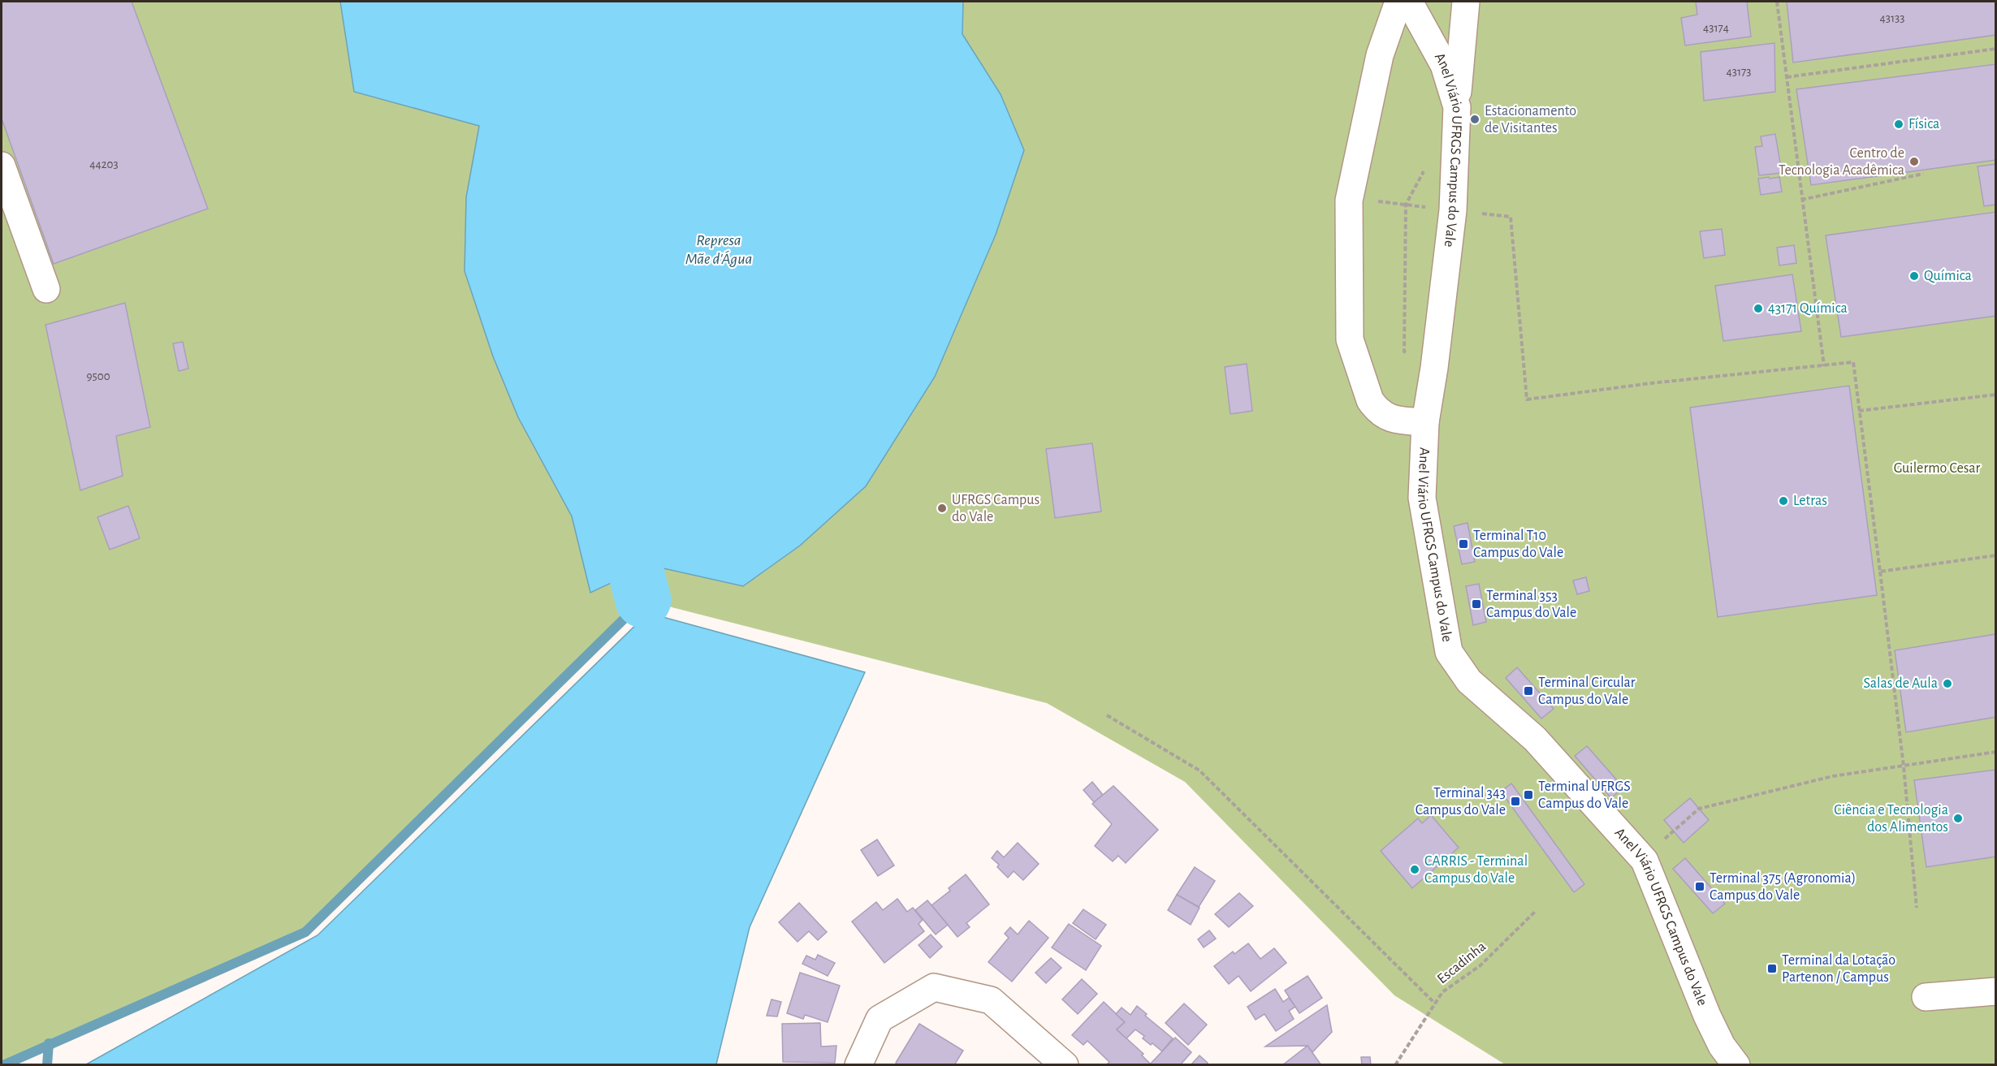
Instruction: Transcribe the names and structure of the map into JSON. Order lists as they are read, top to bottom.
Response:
{
  "streets": {
    "street": ["Anel Viário UFRGS Campus do Vale"],
    "path": ["Escadinha"]
  },
  "water": ["Represa Mãe d'Água"],
  "parks": ["Guilermo Cesar"],
  "places": {
    "other": [
      "Estacionamento de Visitantes",
      "Física",
      "Centro de Tecnologia Acadêmica",
      "Química",
      "43171 Química",
      "Letras",
      "UFRGS Campus do Vale",
      "Salas de Aula",
      "Ciência e Tecnologia dos Alimentos",
      "CARRIS - Terminal Campus do Vale"
    ],
    "transit": [
      "Terminal T10 Campus do Vale",
      "Terminal 353 Campus do Vale",
      "Terminal Circular Campus do Vale",
      "Terminal UFRGS Campus do Vale",
      "Terminal 343 Campus do Vale",
      "Terminal 375 (Agronomia) Campus do Vale",
      "Terminal da Lotação Partenon / Campus"
    ]
  },
  "house_numbers": [
    "43133",
    "43174",
    "43173",
    "44203",
    "9500"
  ]
}
